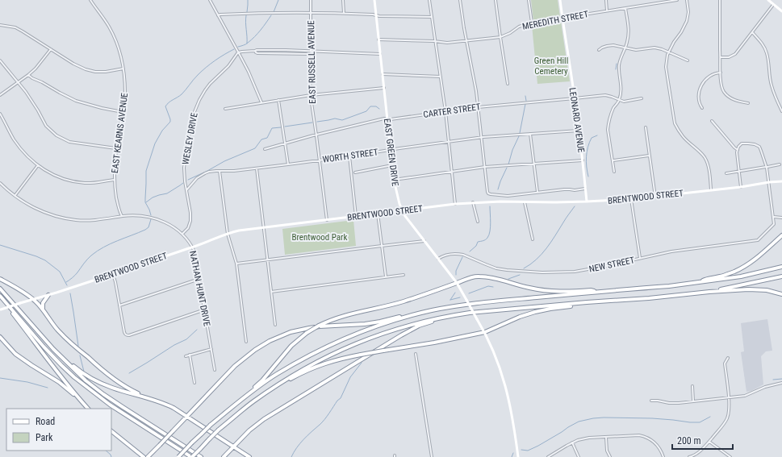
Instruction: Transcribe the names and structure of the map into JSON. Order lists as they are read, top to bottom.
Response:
{
  "streets": {
    "main road": ["LEONARD AVENUE", "EAST GREEN DRIVE", "BRENTWOOD STREET"],
    "street": [
      "MEREDITH STREET",
      "EAST RUSSELL AVENUE",
      "CARTER STREET",
      "EAST KEARNS AVENUE",
      "WESLEY DRIVE",
      "WORTH STREET",
      "NEW STREET",
      "NATHAN HUNT DRIVE"
    ]
  },
  "crossings": [
    ["MEREDITH STREET", "LEONARD AVENUE"],
    ["MEREDITH STREET", "EAST GREEN DRIVE"],
    ["EAST RUSSELL AVENUE", "CARTER STREET"],
    ["EAST RUSSELL AVENUE", "WORTH STREET"],
    ["EAST RUSSELL AVENUE", "BRENTWOOD STREET"],
    ["CARTER STREET", "LEONARD AVENUE"],
    ["CARTER STREET", "EAST GREEN DRIVE"],
    ["LEONARD AVENUE", "WORTH STREET"],
    ["LEONARD AVENUE", "BRENTWOOD STREET"],
    ["EAST KEARNS AVENUE", "NATHAN HUNT DRIVE"],
    ["WESLEY DRIVE", "WORTH STREET"],
    ["WESLEY DRIVE", "NATHAN HUNT DRIVE"],
    ["EAST GREEN DRIVE", "WORTH STREET"],
    ["EAST GREEN DRIVE", "BRENTWOOD STREET"],
    ["EAST GREEN DRIVE", "NEW STREET"],
    ["BRENTWOOD STREET", "NATHAN HUNT DRIVE"]
  ],
  "parks": ["Green Hill Cemetery", "Brentwood Park"],
  "legend": ["Road", "Park"],
  "scale_bar": "200 m"
}
